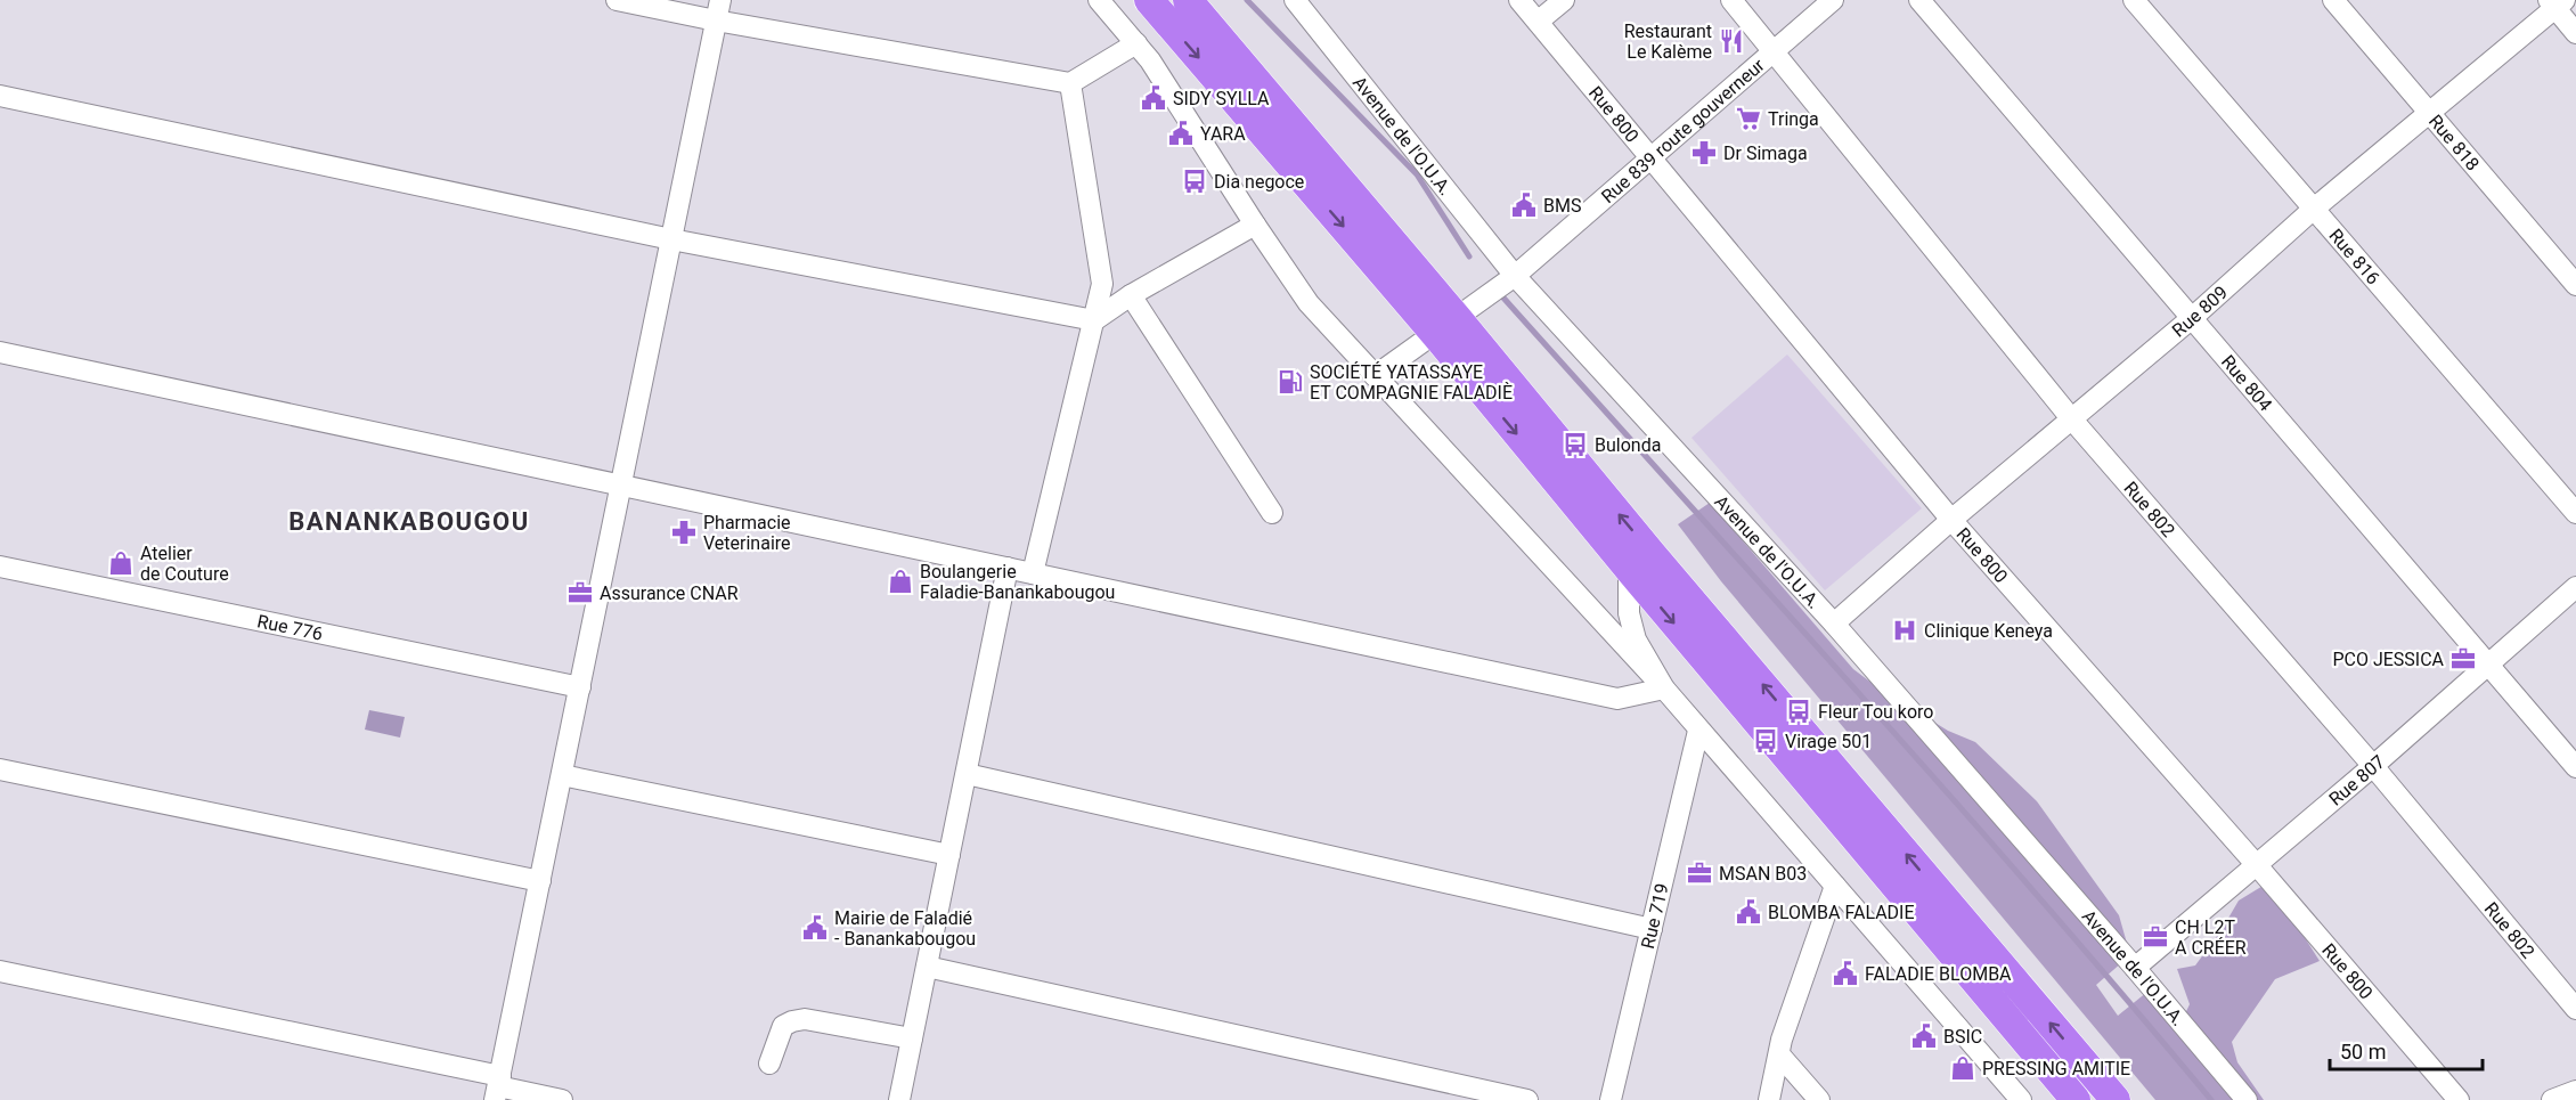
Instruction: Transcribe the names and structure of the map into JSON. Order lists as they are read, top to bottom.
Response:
{
  "streets": {
    "street": [
      "Rue 800",
      "Rue 839 route gouverneur",
      "Avenue de l'O.U.A.",
      "Rue 818",
      "Rue 816",
      "Rue 809",
      "Rue 804",
      "Rue 802",
      "Rue 776",
      "Rue 807",
      "Rue 719"
    ]
  },
  "crossings": [
    ["Rue 800", "Rue 839 route gouverneur"],
    ["Rue 800", "Rue 809"],
    ["Rue 800", "Rue 807"],
    ["Rue 839 route gouverneur", "Avenue de l'O.U.A."],
    ["Rue 839 route gouverneur", "Rue 802"],
    ["Avenue de l'O.U.A.", "Rue 809"],
    ["Avenue de l'O.U.A.", "Rue 807"],
    ["Rue 818", "Rue 809"],
    ["Rue 816", "Rue 809"],
    ["Rue 809", "Rue 804"],
    ["Rue 809", "Rue 802"],
    ["Rue 804", "Rue 807"],
    ["Rue 802", "Rue 807"]
  ],
  "districts": ["BANANKABOUGOU"],
  "places": {
    "restaurant": ["Restaurant Le Kalème"],
    "public building": [
      "SIDY SYLLA",
      "YARA",
      "BMS",
      "BLOMBA FALADIE",
      "Mairie de Faladié - Banankabougou",
      "FALADIE BLOMBA",
      "BSIC"
    ],
    "supermarket": ["Tringa"],
    "pharmacy": ["Dr Simaga", "Pharmacie Veterinaire"],
    "bus stop": [
      "Dia negoce",
      "Bulonda",
      "Fleur Tou koro",
      "Virage 501"
    ],
    "fuel station": ["SOCIÉTÉ YATASSAYE ET COMPAGNIE FALADIÈ"],
    "shop": ["Atelier de Couture", "Boulangerie Faladie-Banankabougou", "PRESSING AMITIE"],
    "office": [
      "Assurance CNAR",
      "PCO JESSICA",
      "MSAN B03",
      "CH L2T A CRÉER"
    ],
    "hospital": ["Clinique Keneya"]
  },
  "scale_bar": "50 m"
}
